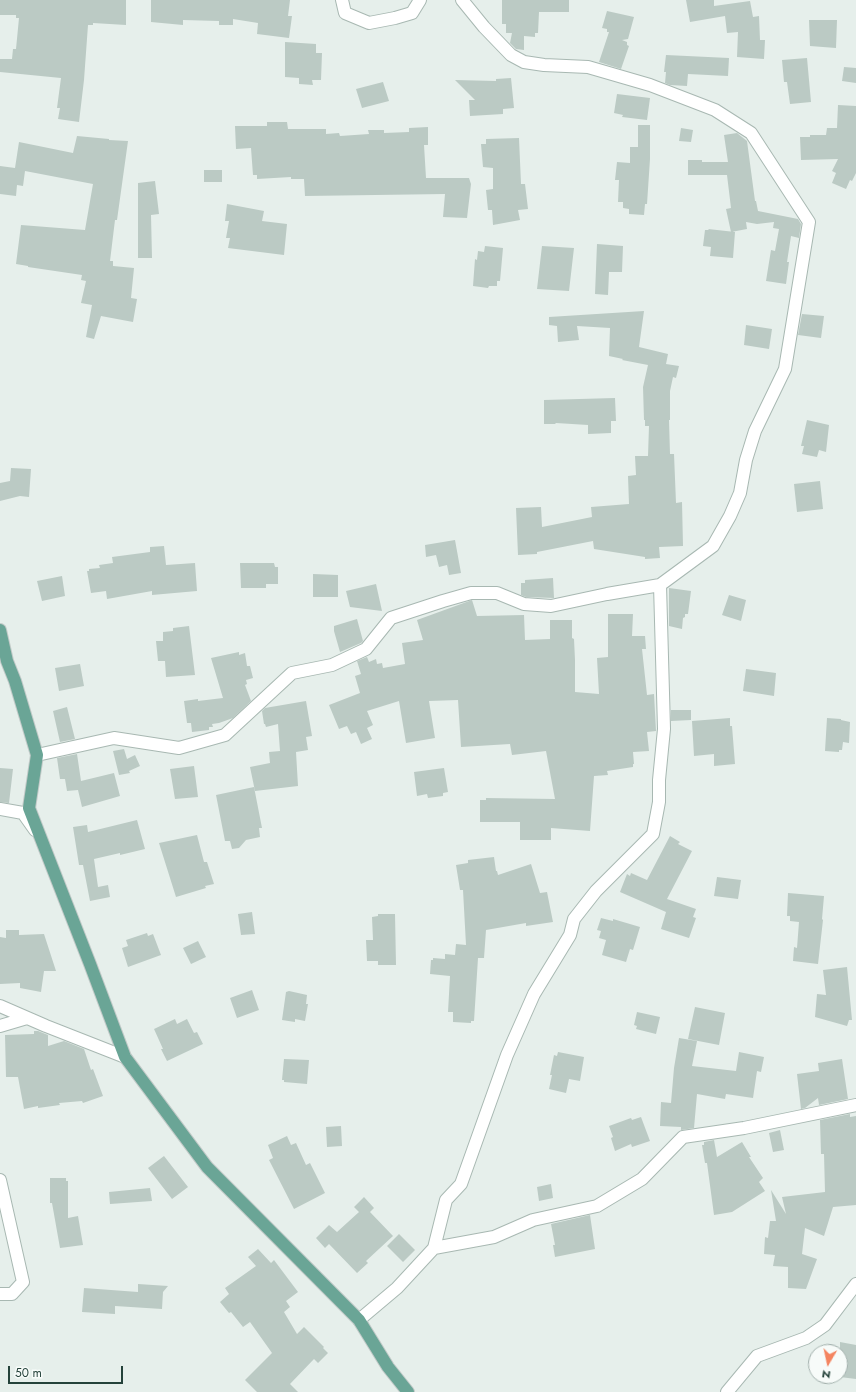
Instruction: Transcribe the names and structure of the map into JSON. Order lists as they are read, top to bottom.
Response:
{
  "scale_bar": "50 m",
  "north": "bottom"
}
